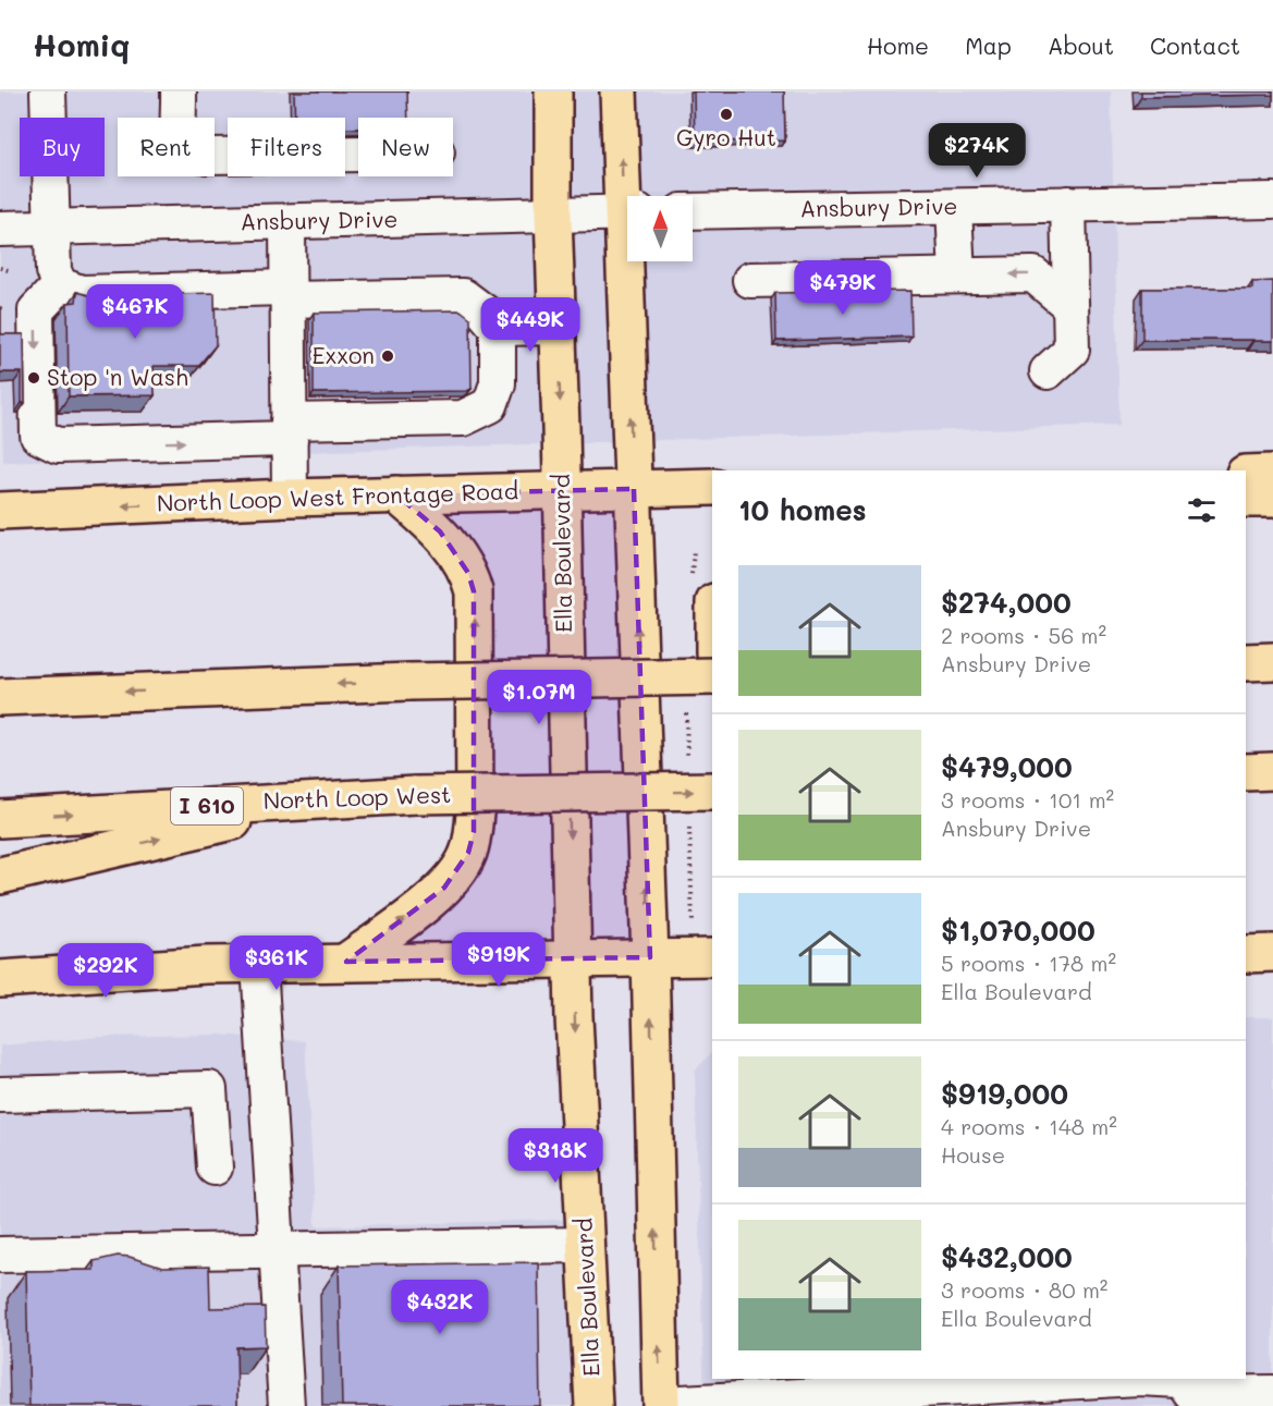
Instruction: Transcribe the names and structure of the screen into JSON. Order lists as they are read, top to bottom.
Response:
{
  "streets": {
    "main road": [
      "North Loop West Frontage Road",
      "Ella Boulevard",
      "North Loop West",
      "I 610"
    ],
    "street": ["Ansbury Drive"]
  },
  "crossings": [
    ["Ansbury Drive", "Ella Boulevard"],
    ["North Loop West Frontage Road", "Ella Boulevard"]
  ],
  "places": ["Gyro Hut", "Exxon", "Stop 'n Wash"],
  "north": "top",
  "page": {
    "header": "Homiq",
    "nav": [
      "Home",
      "Map",
      "About",
      "Contact"
    ],
    "chip": [
      "Buy",
      "Rent",
      "Filters",
      "New"
    ],
    "price": [
      "$274K",
      "$479K",
      "$467K",
      "$449K",
      "$1.07M",
      "$919K",
      "$361K",
      "$292K",
      "$318K",
      "$432K"
    ],
    "heading": "10 homes",
    "list": [
      {
        "name": "$274,000",
        "note": "2 rooms · 56 m² · Ansbury Drive"
      },
      {
        "name": "$479,000",
        "note": "3 rooms · 101 m² · Ansbury Drive"
      },
      {
        "name": "$1,070,000",
        "note": "5 rooms · 178 m² · Ella Boulevard"
      },
      {
        "name": "$919,000",
        "note": "4 rooms · 148 m² · House"
      },
      {
        "name": "$432,000",
        "note": "3 rooms · 80 m² · Ella Boulevard"
      }
    ]
  }
}
